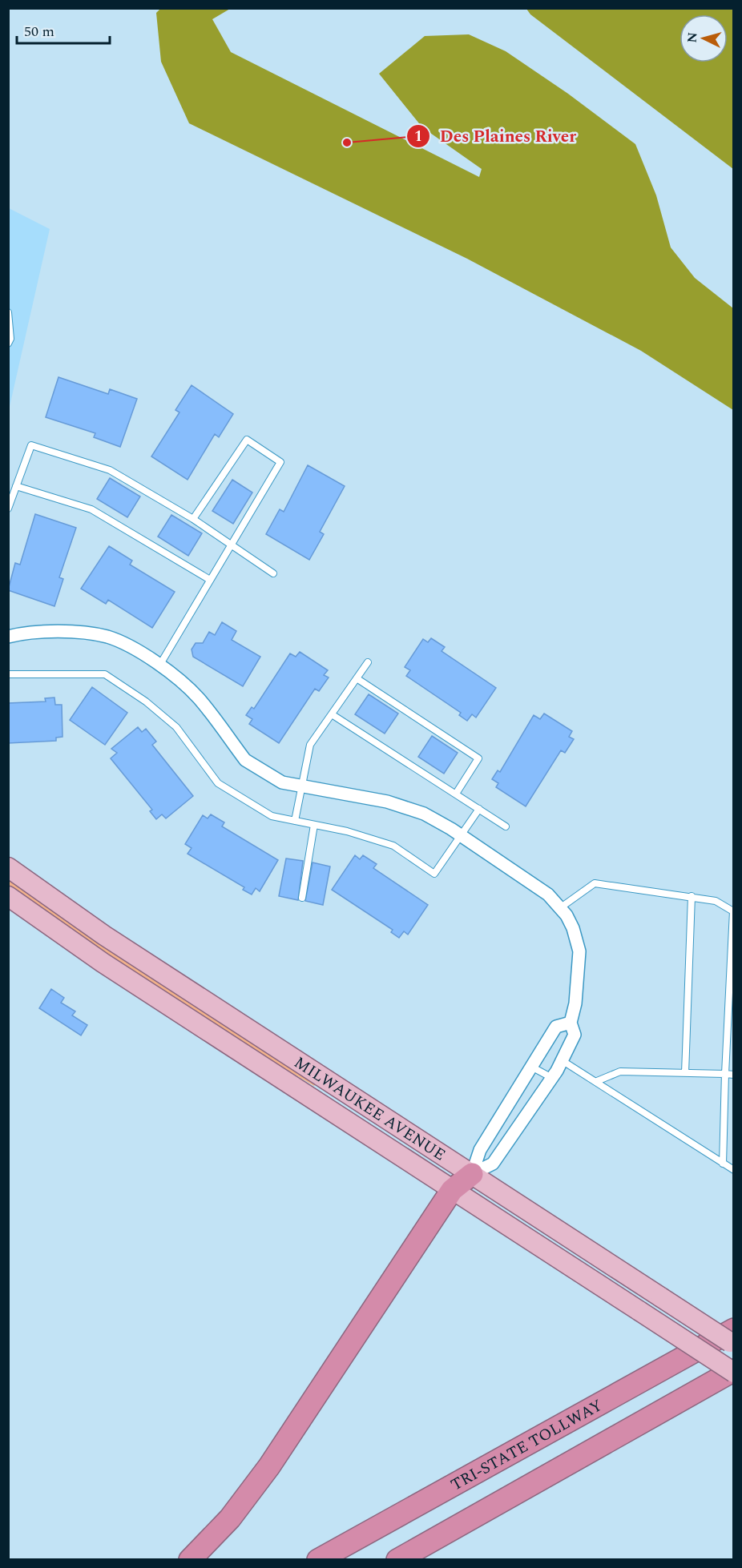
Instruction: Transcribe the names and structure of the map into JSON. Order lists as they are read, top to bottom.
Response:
{
  "streets": {
    "highway": ["TRI-STATE TOLLWAY"],
    "main road": ["MILWAUKEE AVENUE"]
  },
  "places": ["Des Plaines River"],
  "scale_bar": "50 m",
  "north": "left"
}
